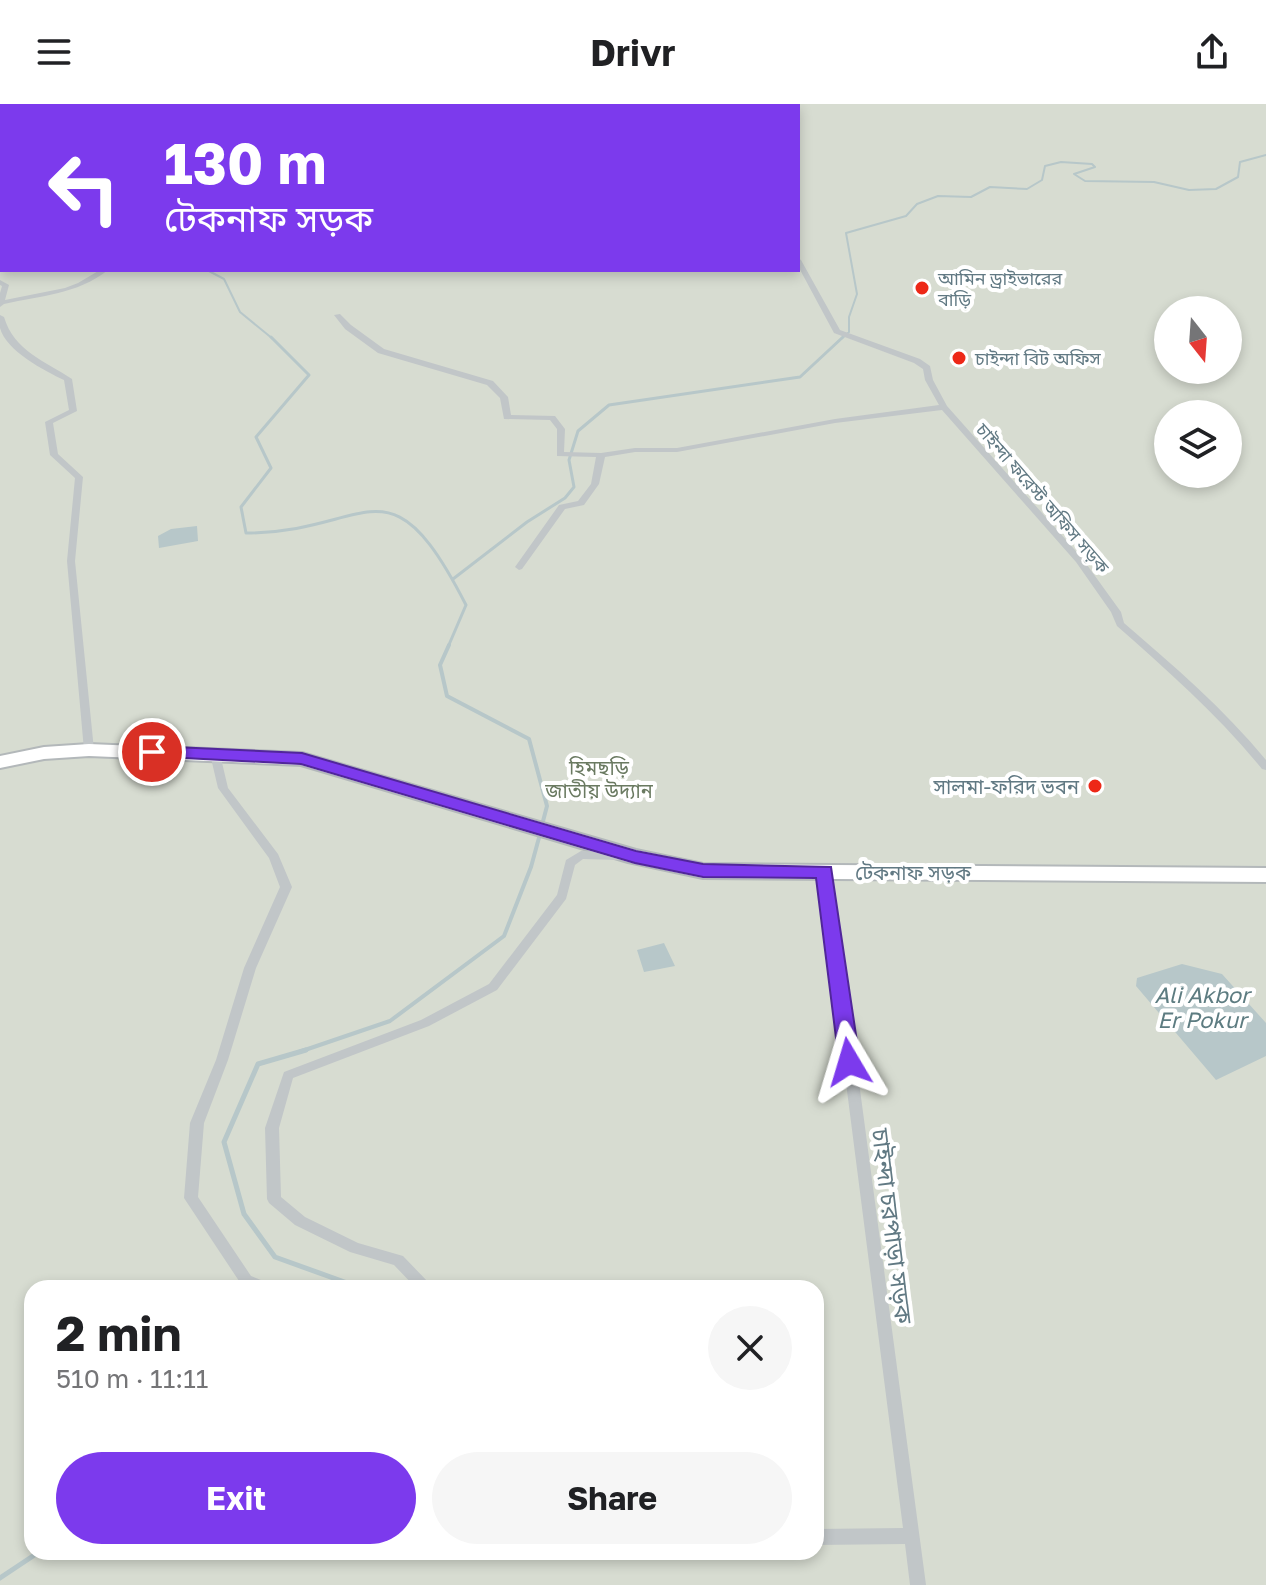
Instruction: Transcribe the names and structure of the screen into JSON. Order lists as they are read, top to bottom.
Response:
{
  "streets": {
    "highway": ["টেকনাফ সড়ক"],
    "street": ["চাইন্দা ফরেস্ট অফিস সড়ক", "চাইন্দা চরপাড়া সড়ক"]
  },
  "crossings": [
    ["টেকনাফ সড়ক", "চাইন্দা চরপাড়া সড়ক"]
  ],
  "water": ["Ali Akbor Er Pokur"],
  "parks": ["হিমছড়ি জাতীয় উদ্যান"],
  "places": ["আমিন ড্রাইভারের বাড়ি", "চাইন্দা বিট অফিস", "সালমা-ফরিদ ভবন"],
  "north": "bottom",
  "page": {
    "header": "Drivr",
    "turn": ["130 m", "টেকনাফ সড়ক"],
    "heading": ["2 min", "510 m · 11:11"],
    "buttons": ["Exit", "Share"]
  }
}
